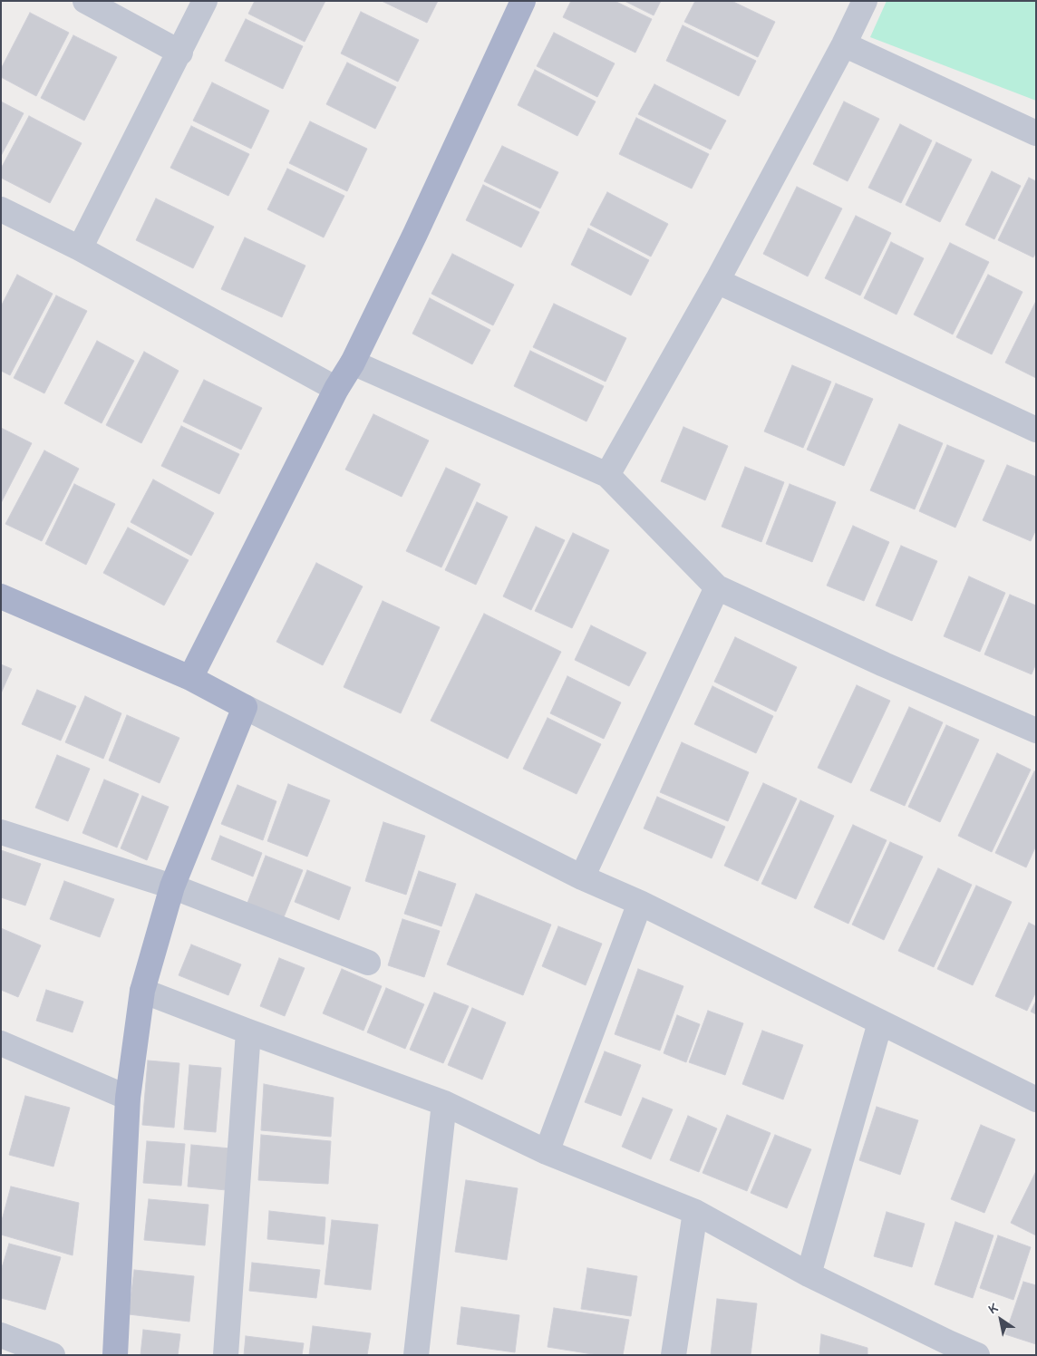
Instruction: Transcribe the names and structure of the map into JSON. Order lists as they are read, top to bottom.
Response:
{
  "north": "top left"
}
